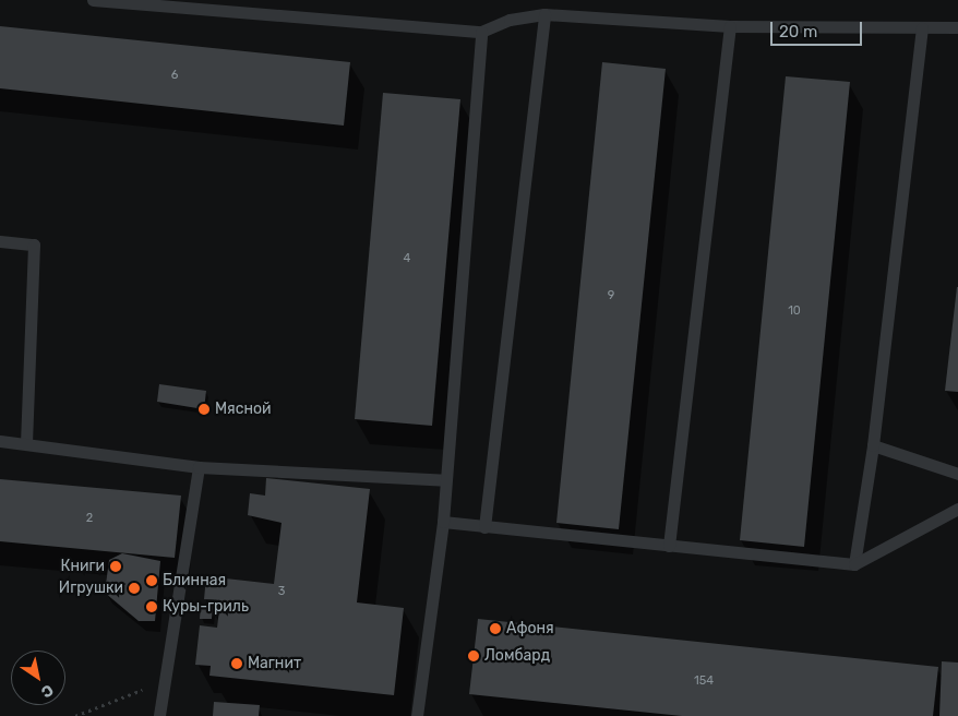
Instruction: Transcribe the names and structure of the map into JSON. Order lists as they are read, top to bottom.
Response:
{
  "places": [
    "Мясной",
    "Книги",
    "Блинная",
    "Игрушки",
    "Куры-гриль",
    "Афоня",
    "Ломбард",
    "Магнит"
  ],
  "house_numbers": [
    "6",
    "4",
    "9",
    "10",
    "2",
    "3",
    "154"
  ],
  "scale_bar": "20 m",
  "north": "bottom right"
}
